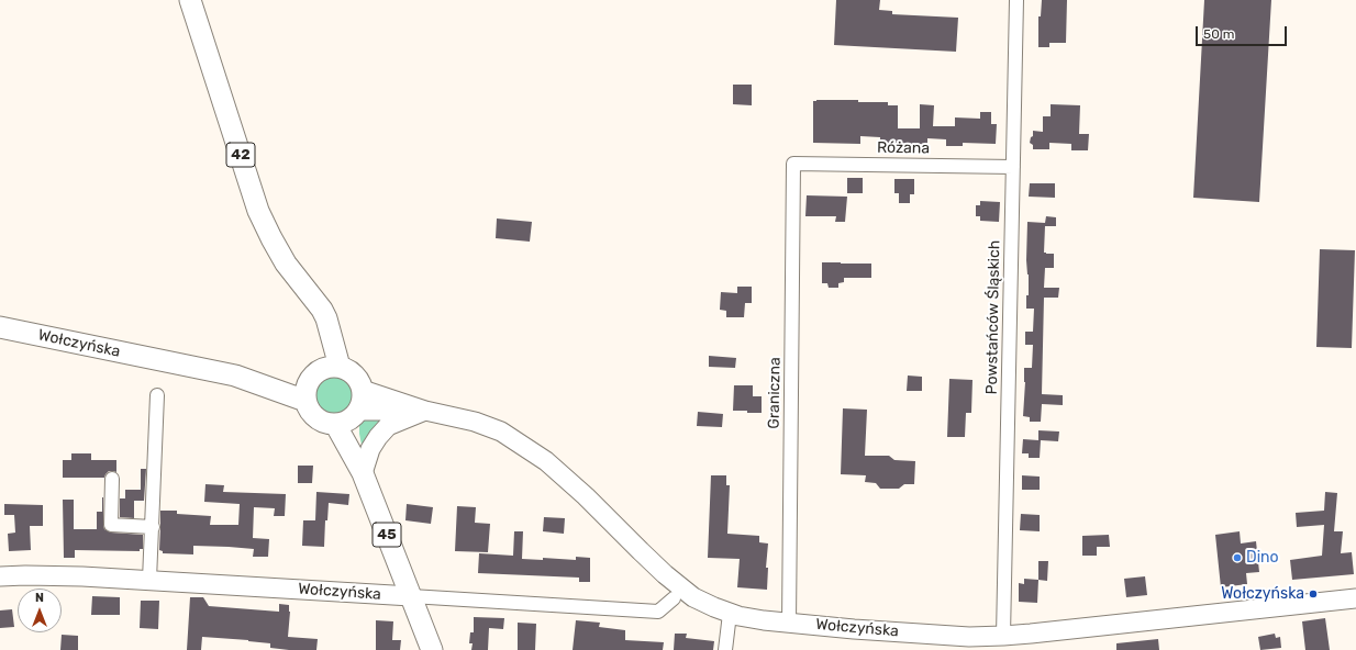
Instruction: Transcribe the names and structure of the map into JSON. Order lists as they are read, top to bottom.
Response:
{
  "streets": {
    "main road": ["42", "Wołczyńska", "45"],
    "street": ["Różana", "Powstańców Śląskich", "Graniczna"]
  },
  "crossings": [
    ["Różana", "Powstańców Śląskich"],
    ["Różana", "Graniczna"],
    ["42", "Wołczyńska"],
    ["42", "45"],
    ["Powstańców Śląskich", "Wołczyńska"],
    ["Wołczyńska", "Graniczna"],
    ["Wołczyńska", "45"]
  ],
  "places": ["Dino", "Wołczyńska"],
  "scale_bar": "50 m",
  "north": "top"
}
